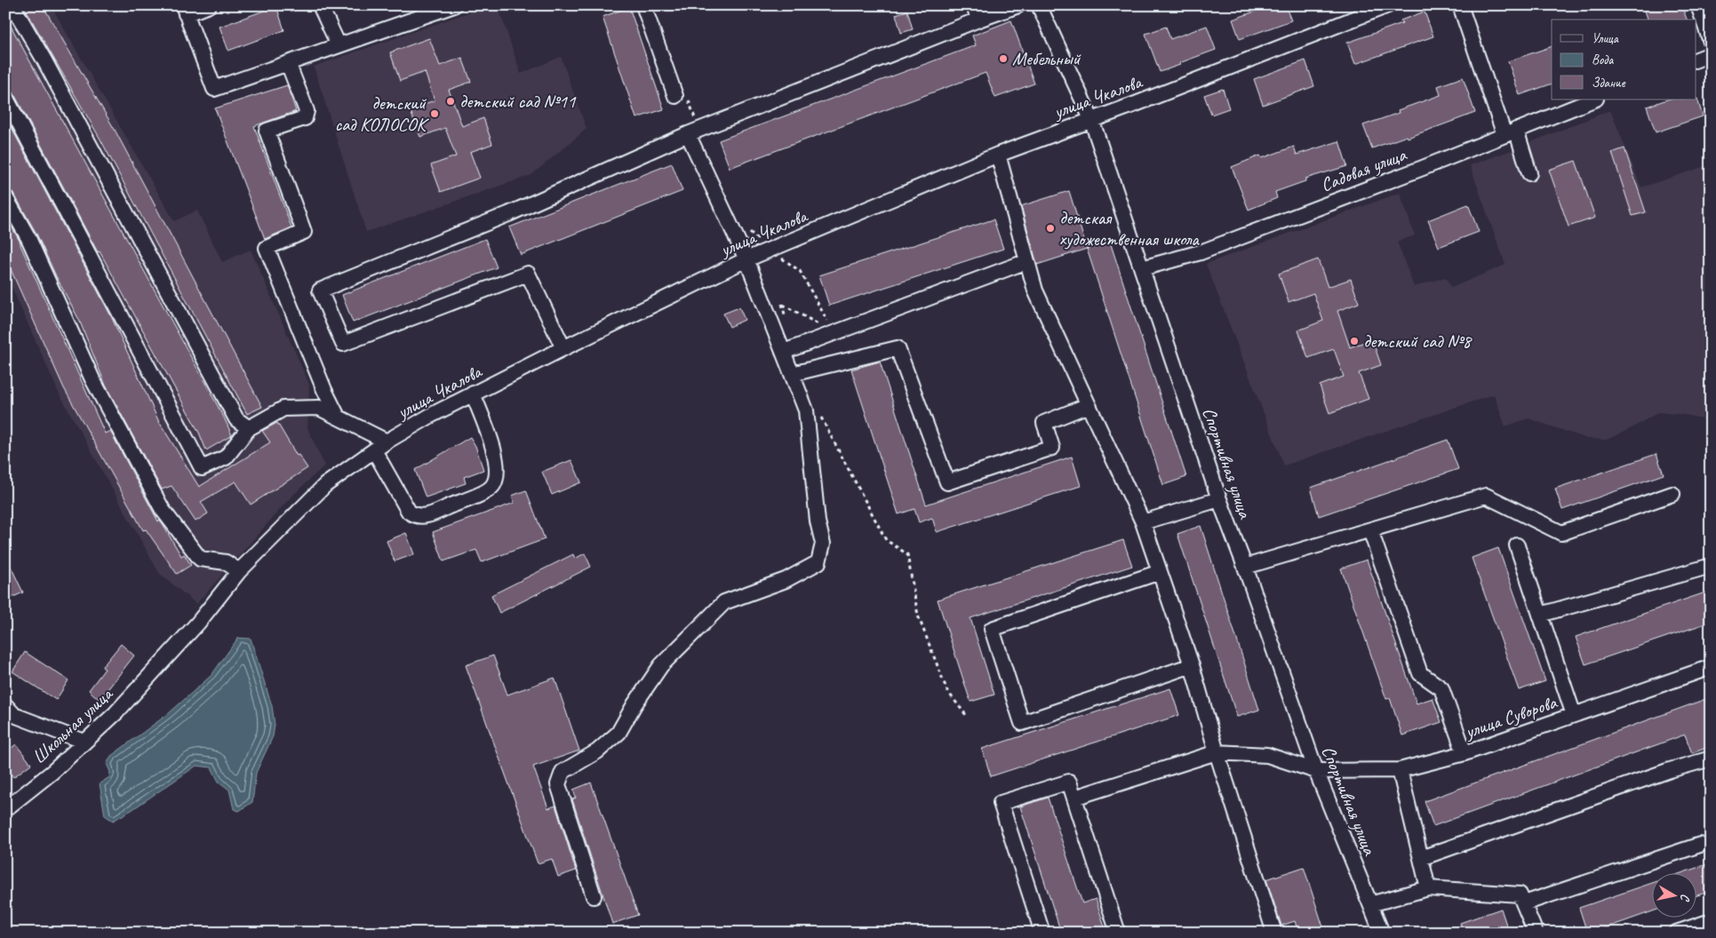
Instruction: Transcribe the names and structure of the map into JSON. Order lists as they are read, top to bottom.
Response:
{
  "streets": {
    "street": [
      "улица Чкалова",
      "Садовая улица",
      "Спортивная улица",
      "улица Суворова",
      "Школьная улица"
    ]
  },
  "crossings": [
    ["улица Чкалова", "Спортивная улица"],
    ["улица Чкалова", "Школьная улица"],
    ["Садовая улица", "Спортивная улица"],
    ["Спортивная улица", "улица Суворова"]
  ],
  "places": [
    "Мебельный",
    "детский сад №11",
    "детский сад КОЛОСОК",
    "детская художественная школа",
    "детский сад №8"
  ],
  "legend": ["Улица", "Вода", "Здание"],
  "north": "right"
}
